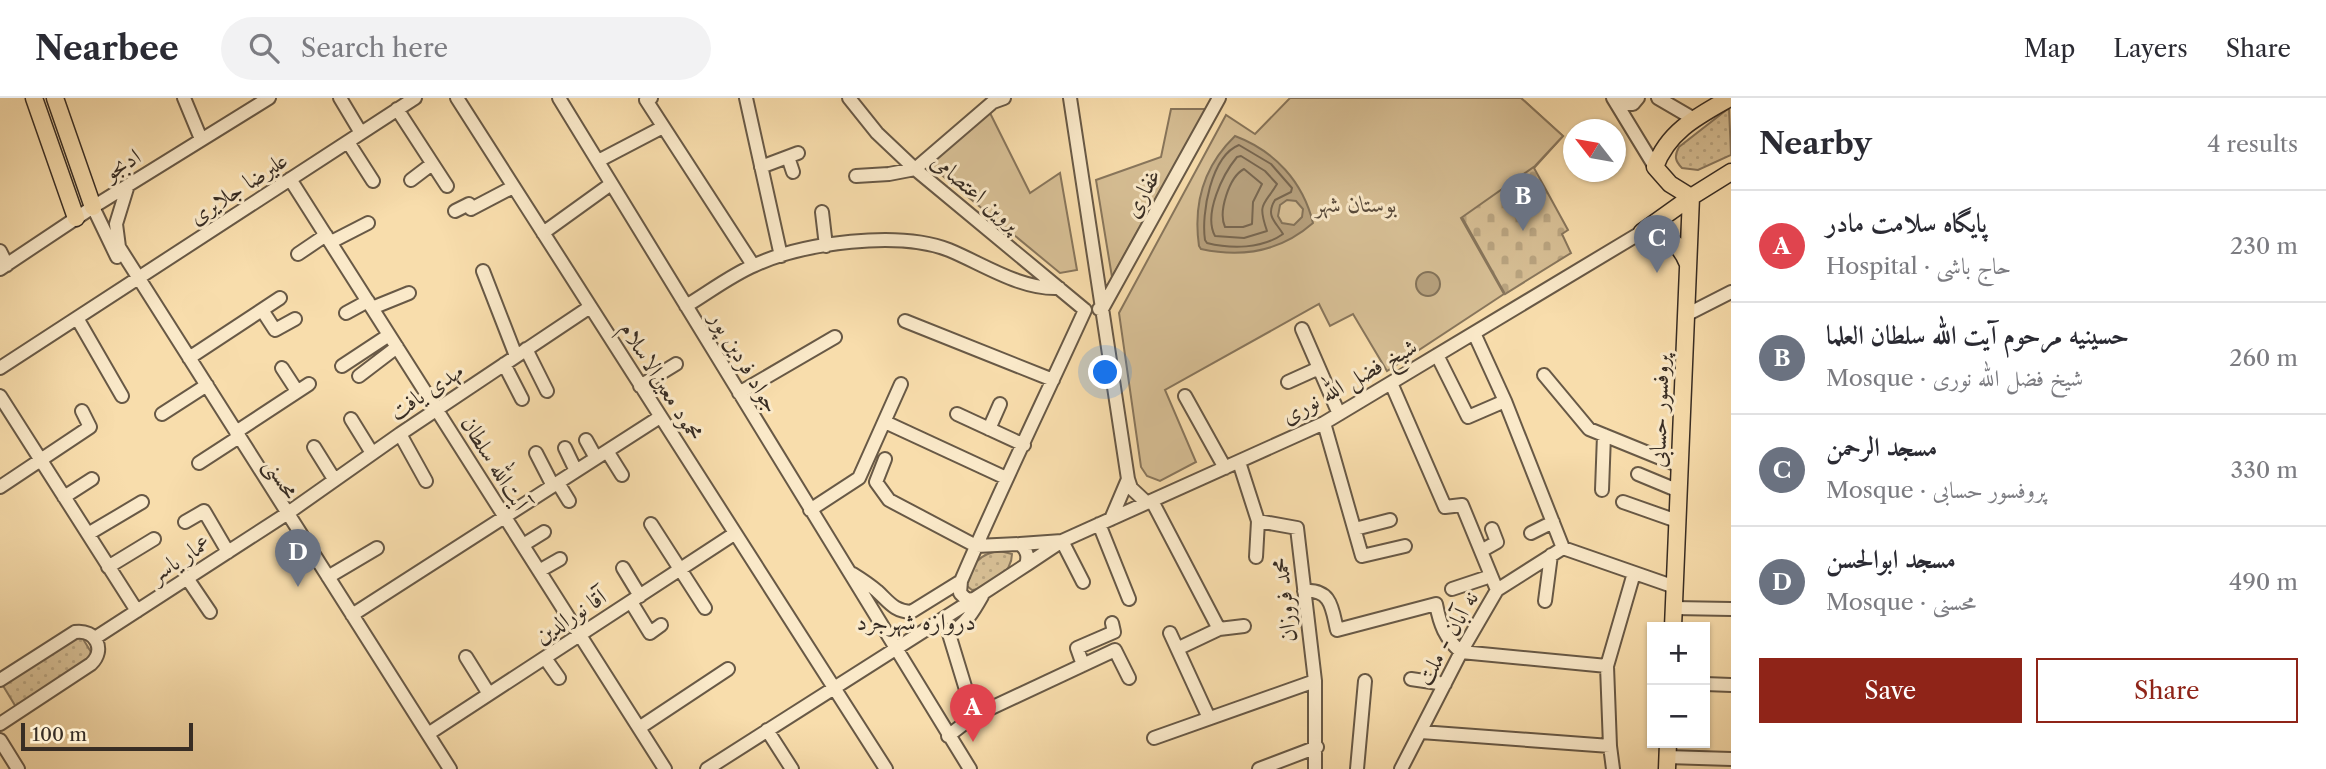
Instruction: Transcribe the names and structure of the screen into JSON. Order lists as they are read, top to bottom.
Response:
{
  "streets": {
    "main road": ["پروفسور حسابی"],
    "street": [
      "ادبجو",
      "علیرضا جلایری",
      "پروین اعتصامی",
      "غفاری",
      "جواد فردین پور",
      "محمود معین‌الاسلام",
      "شیخ فضل الله نوری",
      "مهدی یافت",
      "آیت‌الله سلطان",
      "محسنی",
      "عمار یاسر",
      "محمد فروزان",
      "آقا نورالدین",
      "نه آبان - ملت"
    ]
  },
  "crossings": [
    ["ادبجو", "محسنی"],
    ["علیرضا جلایری", "آیت‌الله سلطان"],
    ["علیرضا جلایری", "محسنی"],
    ["محمود معین‌الاسلام", "مهدی یافت"],
    ["محمود معین‌الاسلام", "آقا نورالدین"],
    ["مهدی یافت", "آیت‌الله سلطان"],
    ["مهدی یافت", "محسنی"],
    ["مهدی یافت", "عمار یاسر"],
    ["آیت‌الله سلطان", "آقا نورالدین"],
    ["محسنی", "عمار یاسر"],
    ["محسنی", "آقا نورالدین"]
  ],
  "districts": ["دروازه شهرجرد"],
  "parks": ["بوستان شهر"],
  "scale_bar": "100 m",
  "north": "top left",
  "page": {
    "header": "Nearbee",
    "search": "Search here",
    "nav": ["Map", "Layers", "Share"],
    "heading": ["Nearby", "4 results"],
    "pins": [
      "B",
      "C",
      "D",
      "A"
    ],
    "list": [
      {
        "mark": "A",
        "name": "پایگاه سلامت مادر",
        "note": "Hospital · حاج باشی",
        "value": "230 m"
      },
      {
        "mark": "B",
        "name": "حسینیه مرحوم آیت الله سلطان العلما",
        "note": "Mosque · شیخ فضل الله نوری",
        "value": "260 m"
      },
      {
        "mark": "C",
        "name": "مسجد الرحمن",
        "note": "Mosque · پروفسور حسابی",
        "value": "330 m"
      },
      {
        "mark": "D",
        "name": "مسجد ابوالحسن",
        "note": "Mosque · محسنی",
        "value": "490 m"
      }
    ],
    "map_buttons": ["+", "−"],
    "buttons": ["Save", "Share"],
    "scale": "100 m"
  }
}
